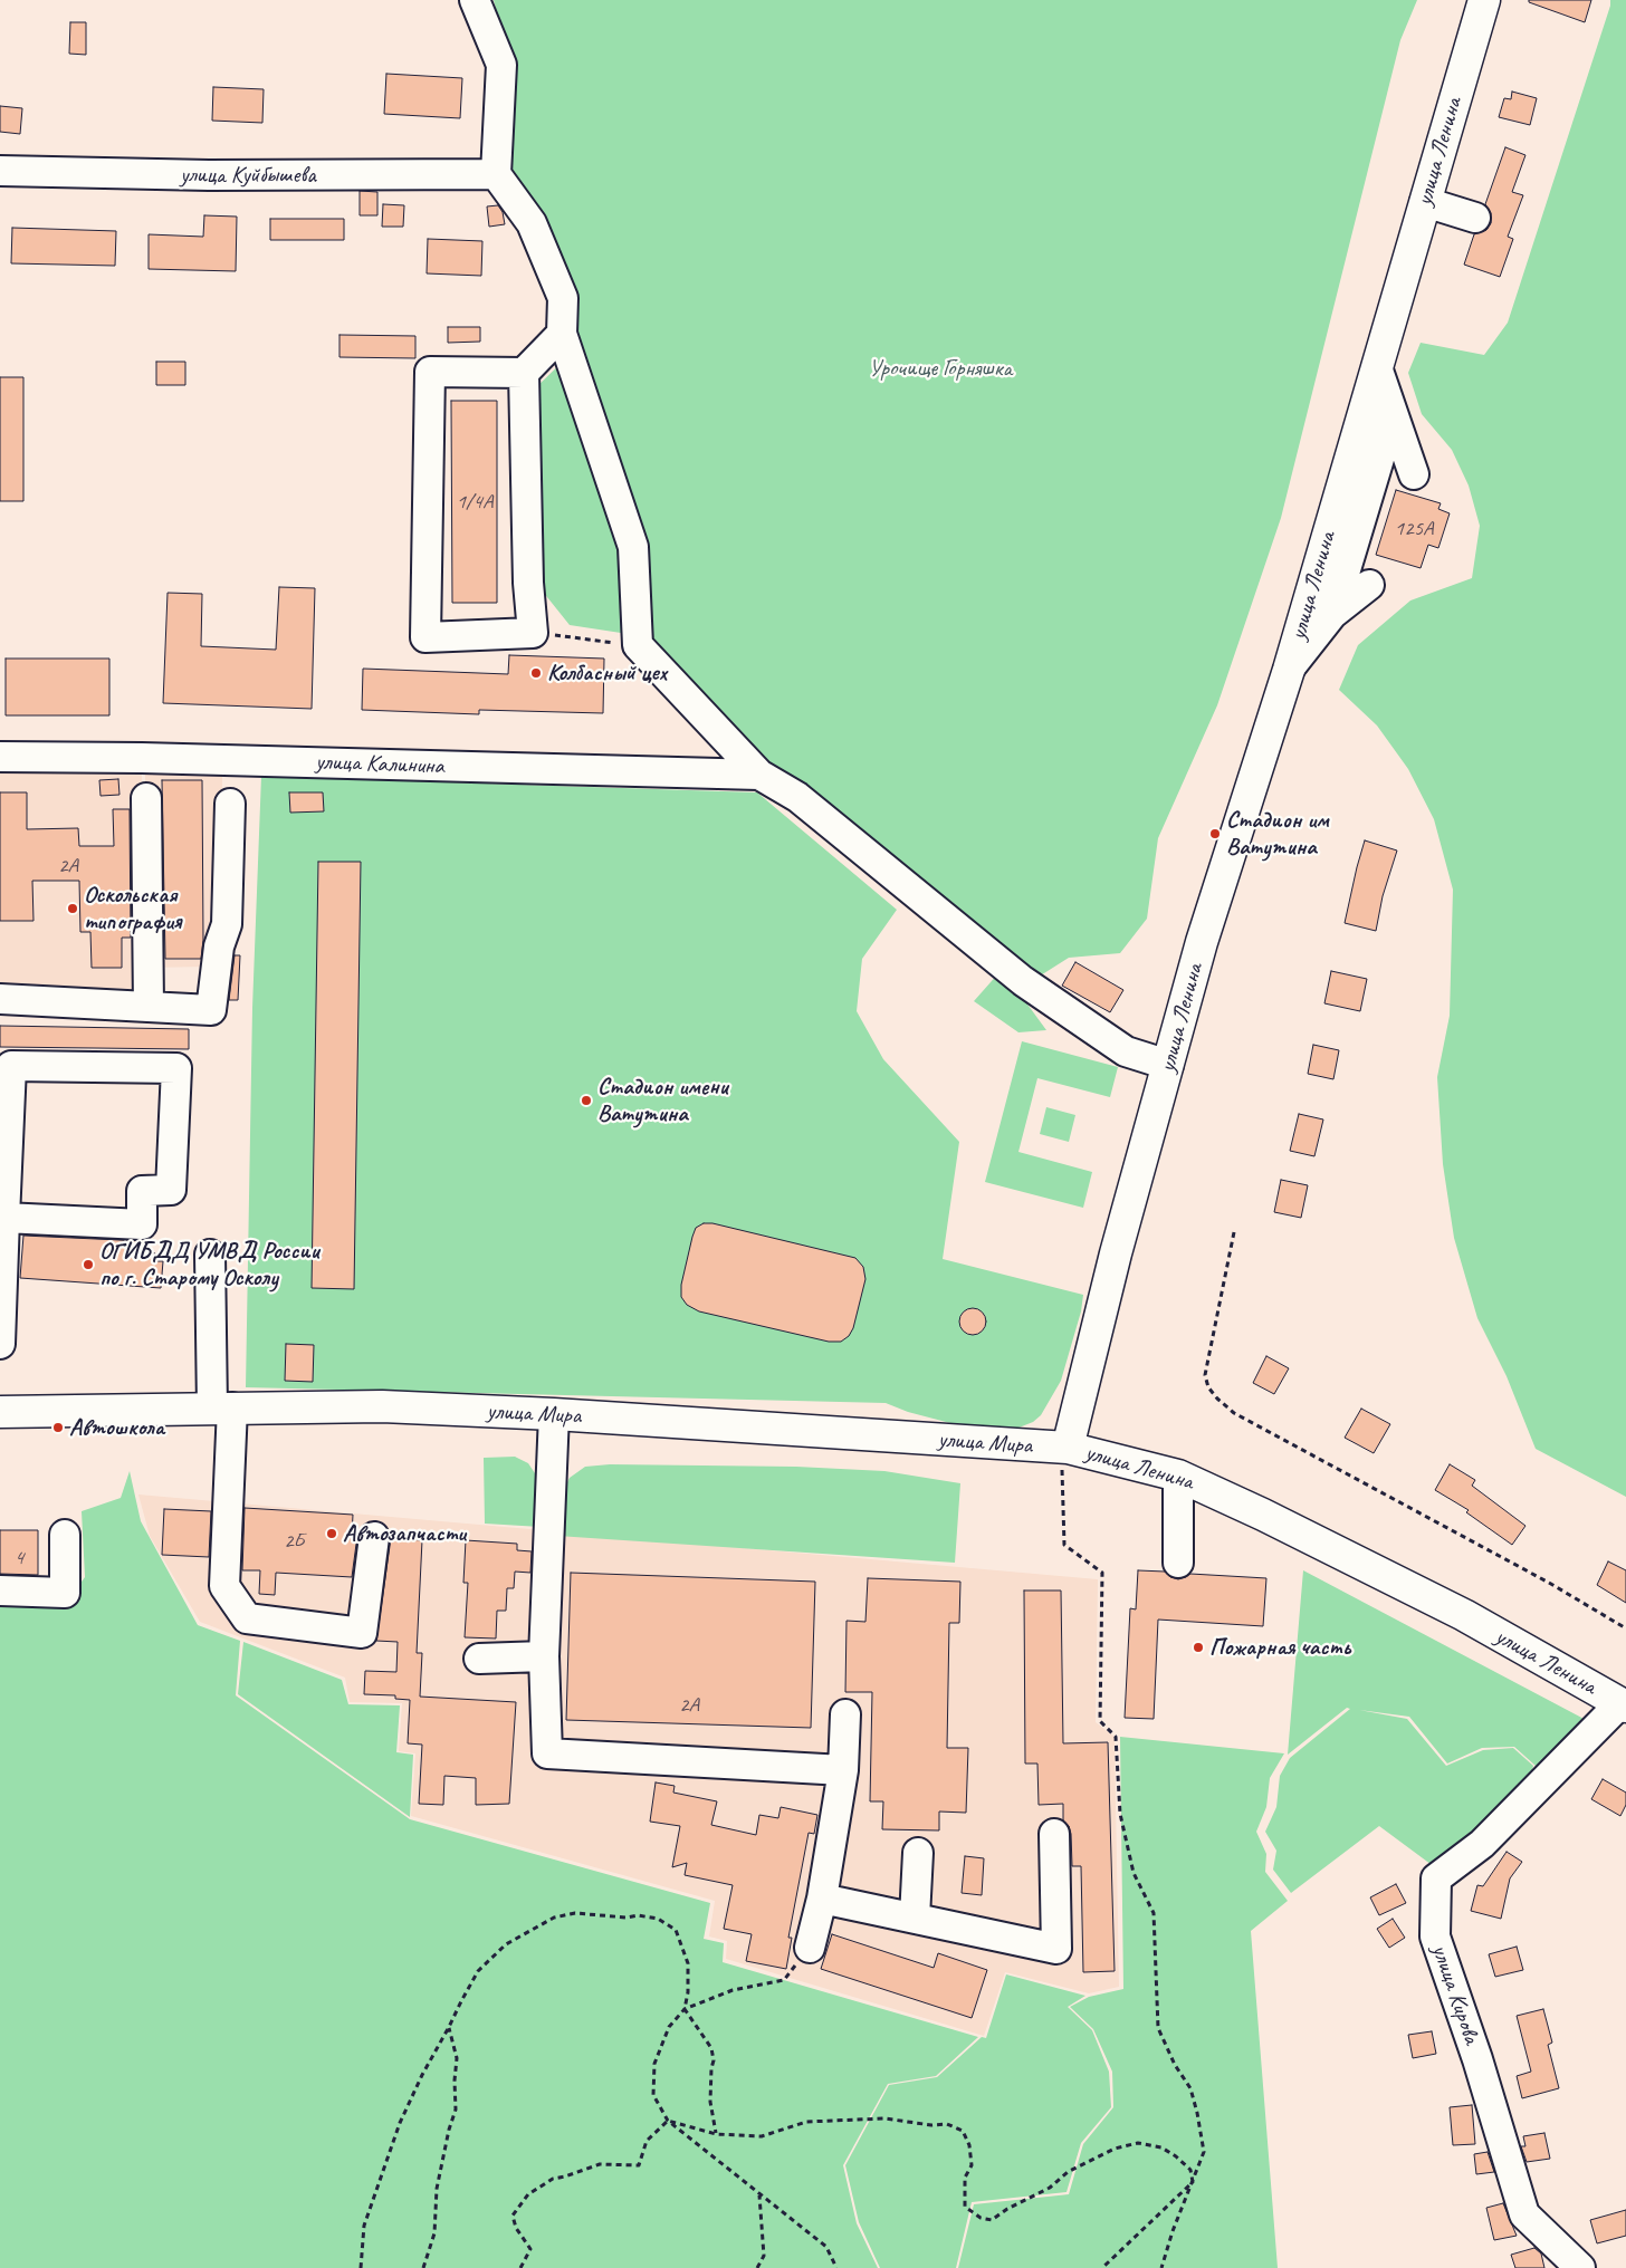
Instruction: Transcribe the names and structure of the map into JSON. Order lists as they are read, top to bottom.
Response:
{
  "streets": {
    "main road": ["улица Ленина", "улица Мира"],
    "street": ["улица Куйбышева", "улица Калинина", "улица Кирова"]
  },
  "crossings": [
    ["улица Ленина", "улица Мира"],
    ["улица Ленина", "улица Кирова"]
  ],
  "parks": ["Урочище Горняшка"],
  "places": [
    "Колбасный цех",
    "Стадион им Ватутина",
    "Оскольская типография",
    "Стадион имени Ватутина",
    "ОГИБДД УМВД России по г. Старому Осколу",
    "Автошкола",
    "Автозапчасти",
    "Пожарная часть"
  ],
  "house_numbers": [
    "1/4А",
    "125А",
    "2А",
    "2Б",
    "4",
    "2А"
  ]
}
